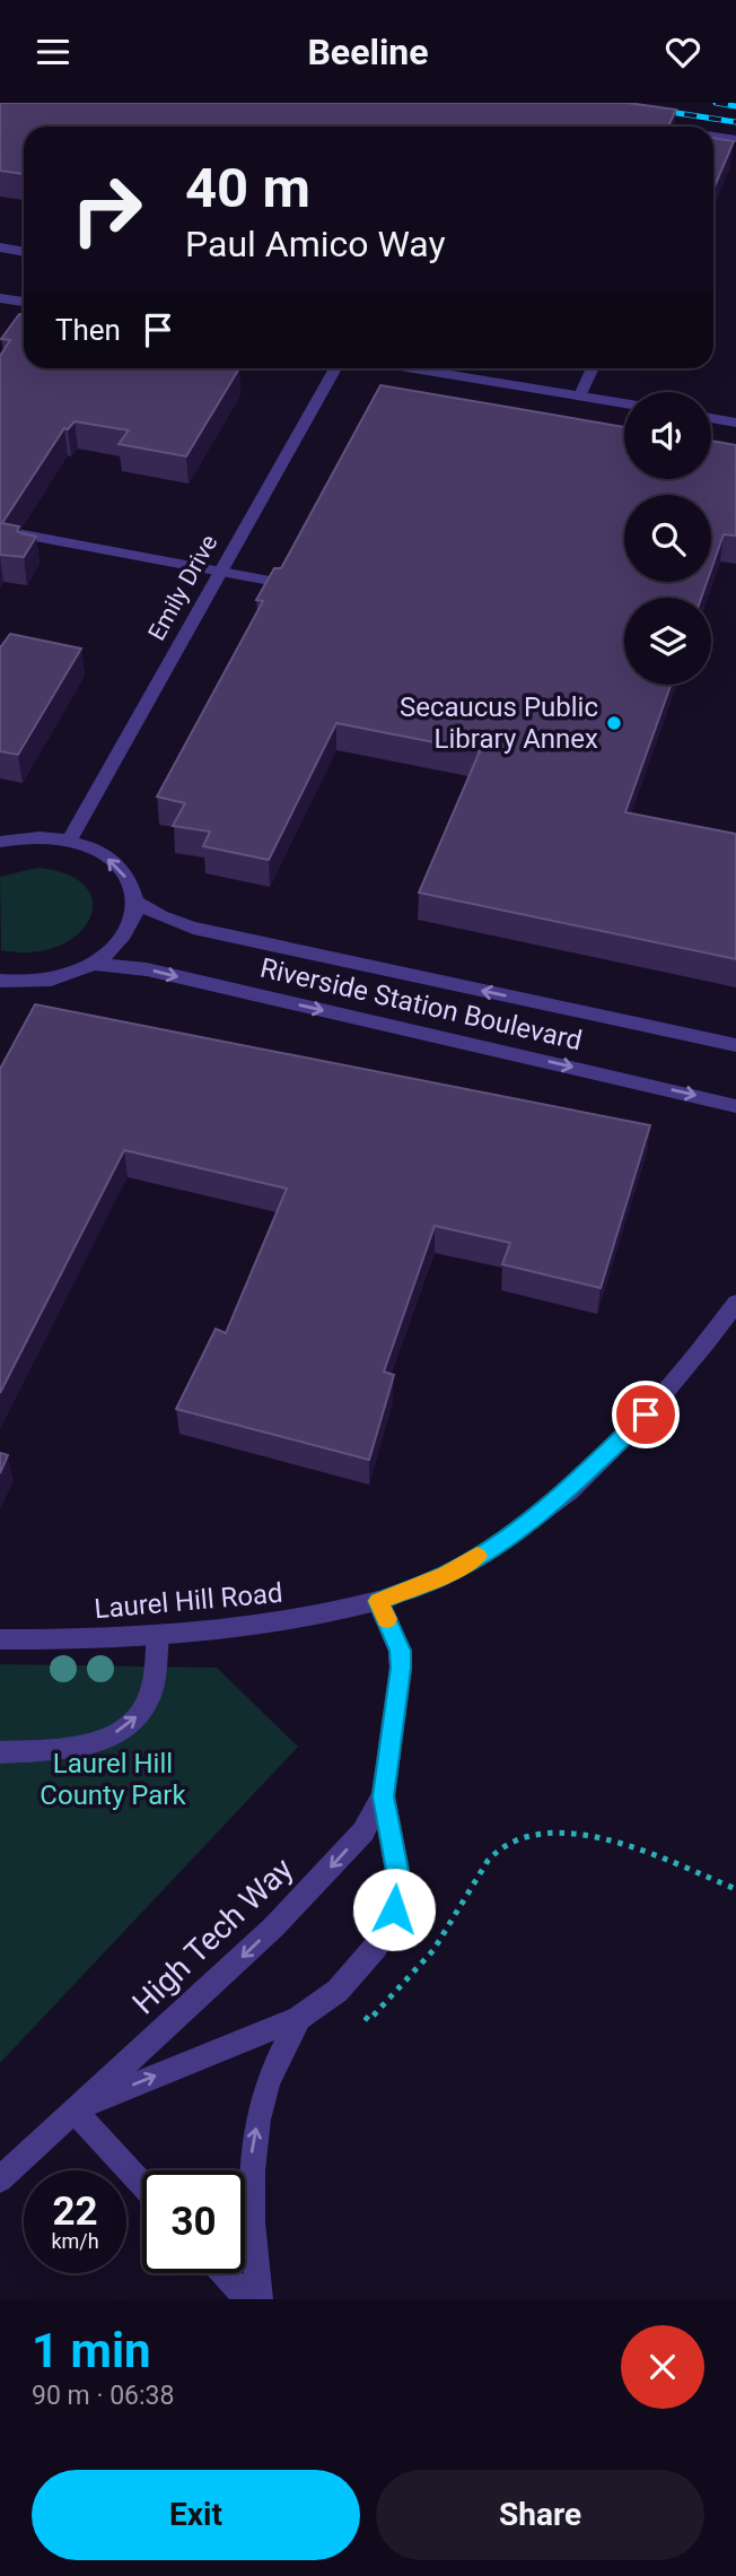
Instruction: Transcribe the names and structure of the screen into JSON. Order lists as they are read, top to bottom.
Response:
{
  "streets": {
    "street": [
      "Emily Drive",
      "Riverside Station Boulevard",
      "Laurel Hill Road",
      "High Tech Way"
    ]
  },
  "crossings": [
    ["Laurel Hill Road", "High Tech Way"]
  ],
  "parks": ["Laurel Hill County Park"],
  "places": ["Secaucus Public Library Annex"],
  "page": {
    "header": "Beeline",
    "turn": ["40 m", "Paul Amico Way"],
    "then": "Then",
    "speed": "22 km/h",
    "limit": "30",
    "heading": ["1 min", "90 m · 06:38"],
    "buttons": ["Exit", "Share"]
  }
}
